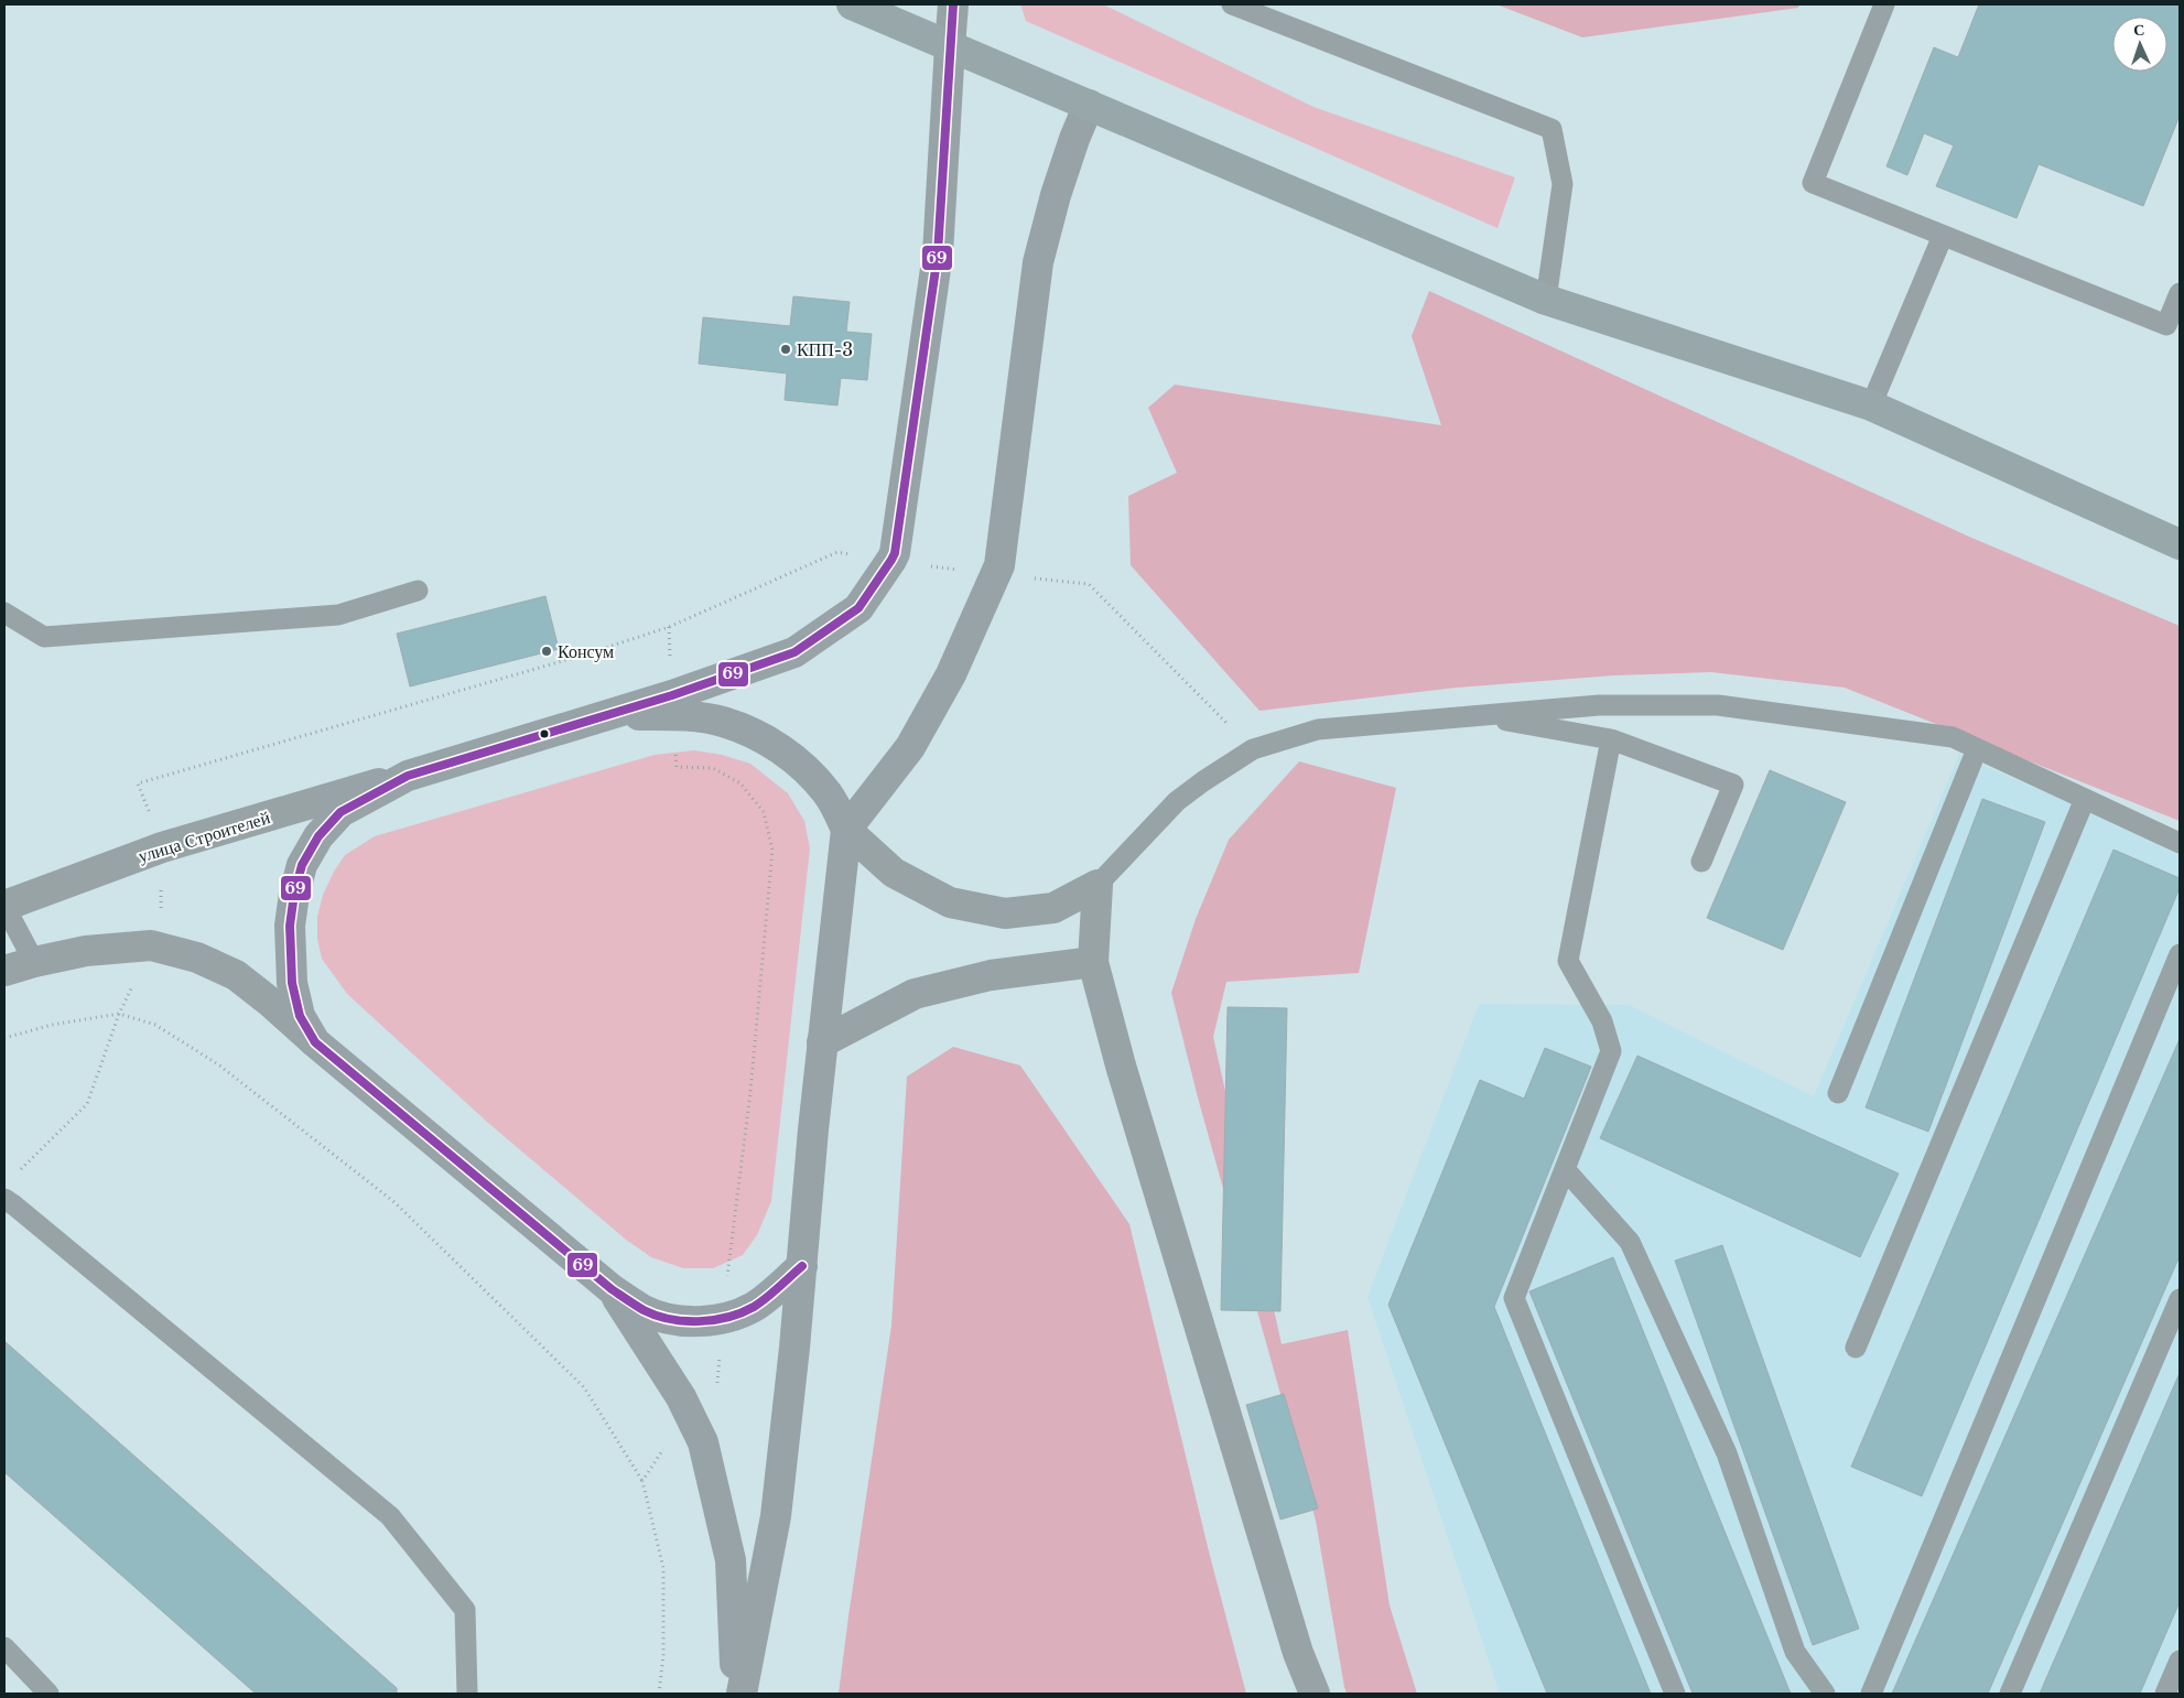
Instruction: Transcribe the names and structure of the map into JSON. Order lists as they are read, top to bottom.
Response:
{
  "streets": {
    "street": ["улица Строителей"]
  },
  "places": ["КПП-3", "Консум"],
  "lines": ["transit line 69"],
  "north": "top"
}
